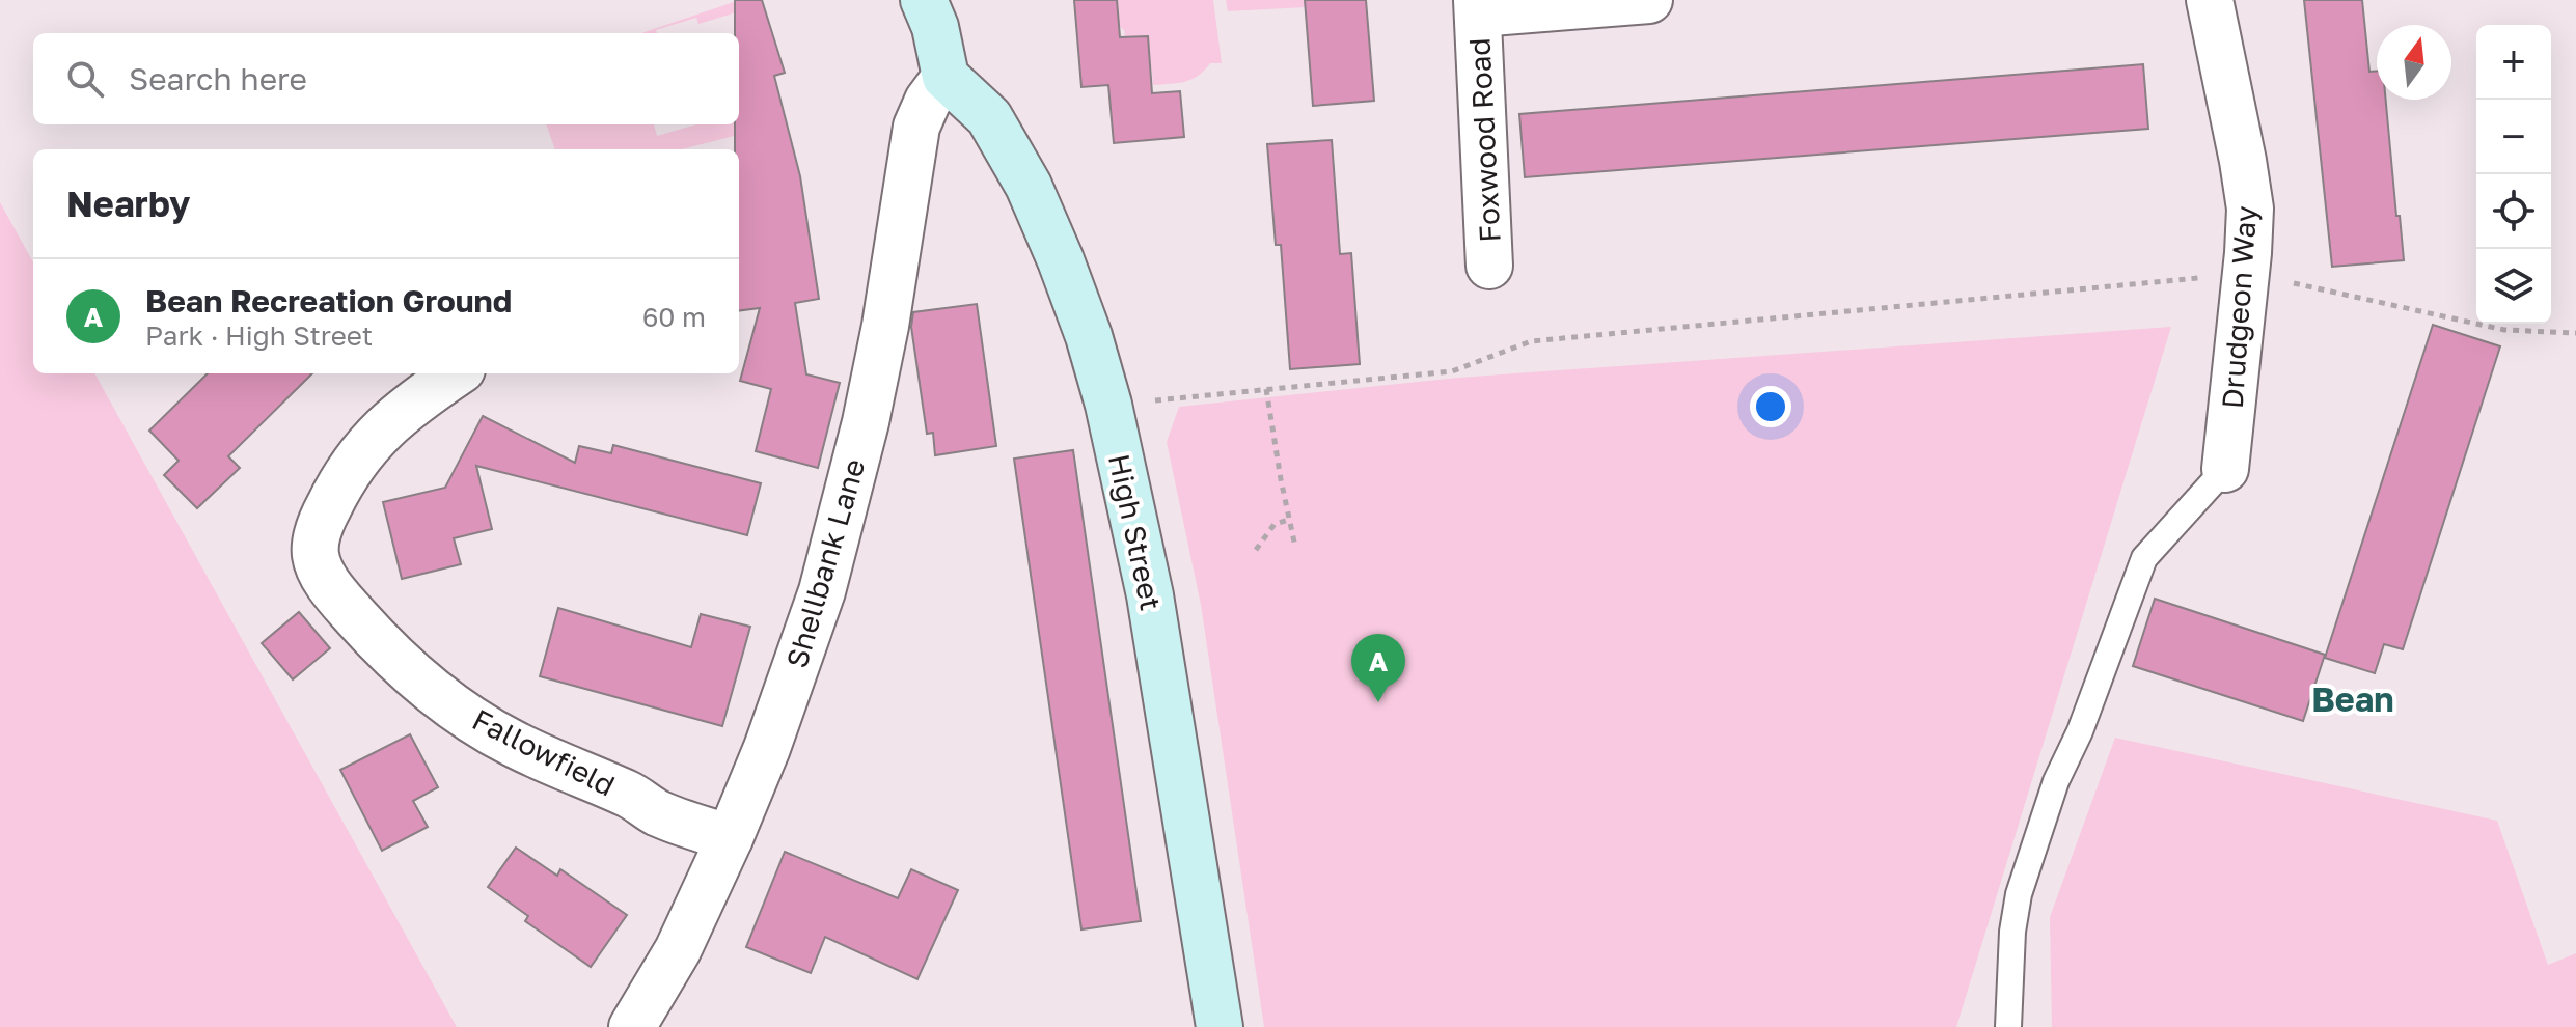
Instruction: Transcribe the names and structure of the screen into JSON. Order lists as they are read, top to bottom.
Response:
{
  "streets": {
    "main road": ["High Street"],
    "street": [
      "Foxwood Road",
      "Drudgeon Way",
      "Shellbank Lane",
      "Fallowfield"
    ]
  },
  "crossings": [
    ["High Street", "Shellbank Lane"],
    ["Shellbank Lane", "Fallowfield"]
  ],
  "districts": ["Bean"],
  "north": "top",
  "page": {
    "map_buttons": ["+", "−"],
    "search": "Search here",
    "heading": "Nearby",
    "list": [
      {
        "mark": "A",
        "name": "Bean Recreation Ground",
        "note": "Park · High Street",
        "value": "60 m"
      }
    ],
    "pins": "A"
  }
}
